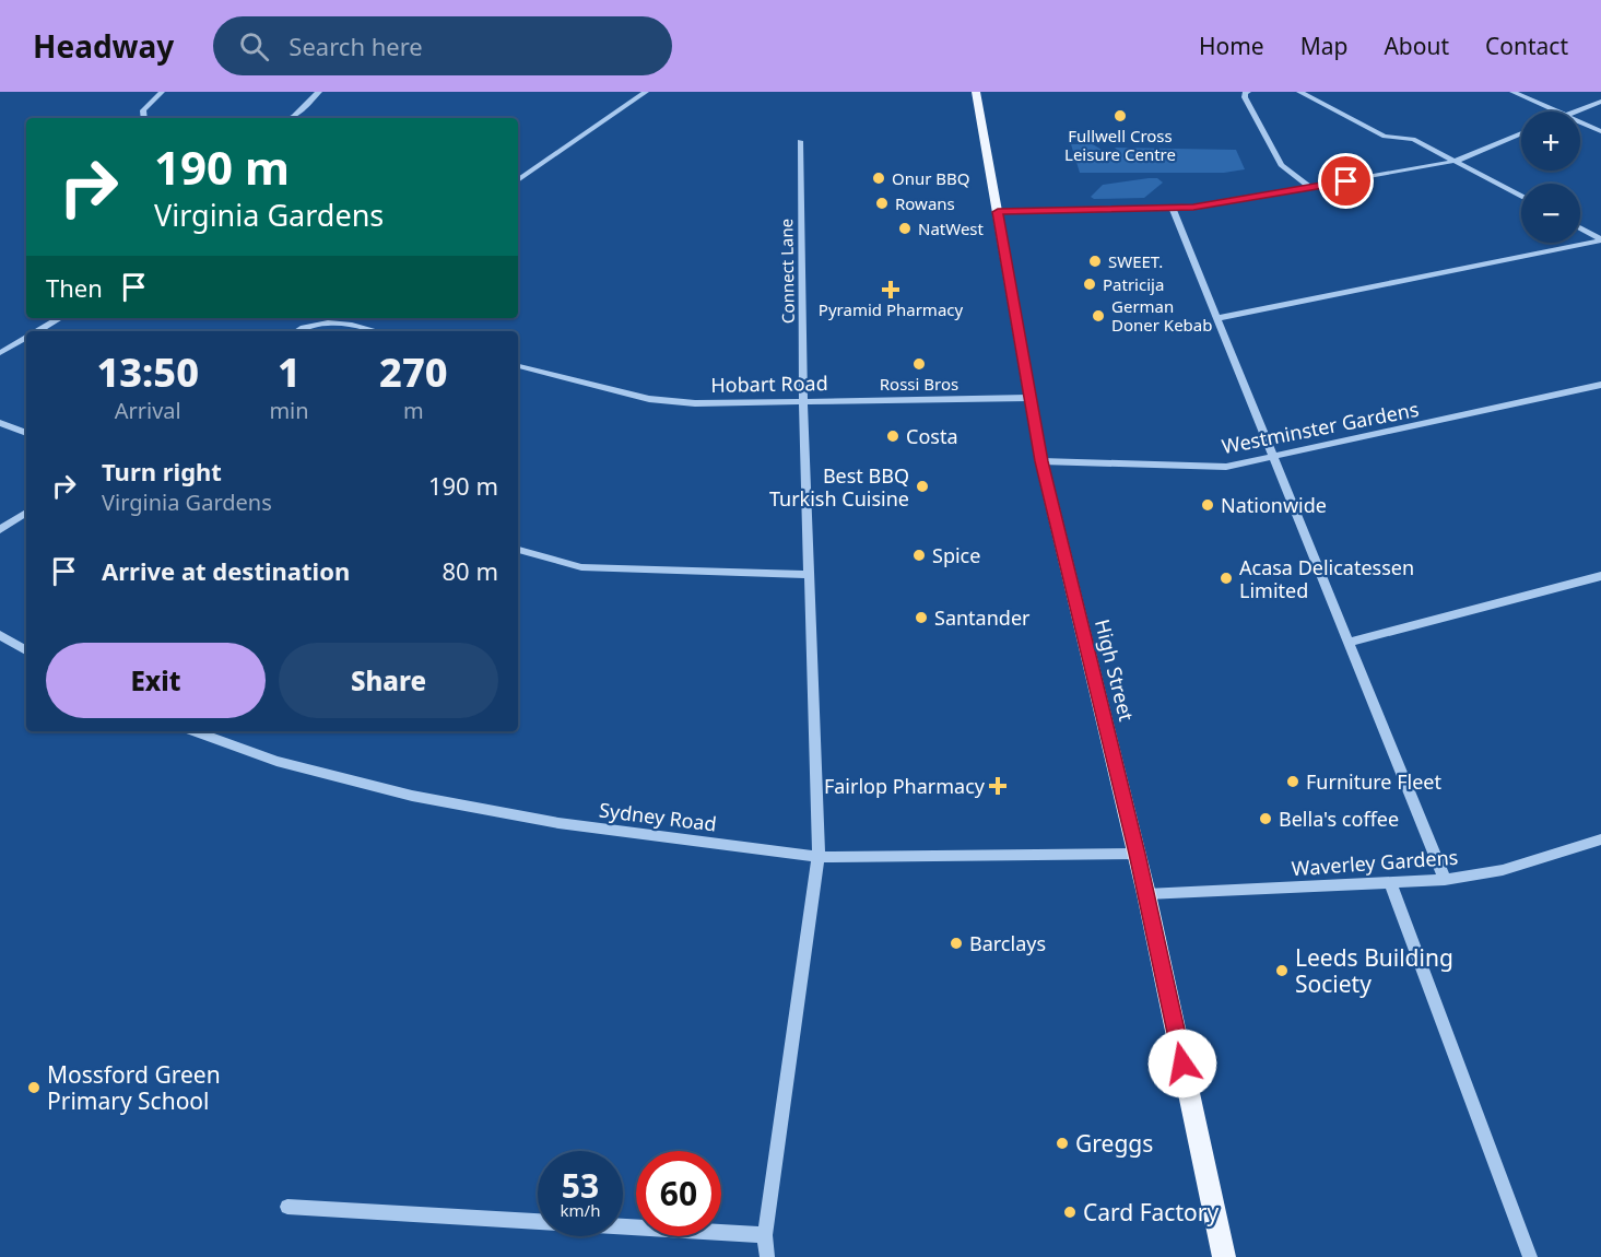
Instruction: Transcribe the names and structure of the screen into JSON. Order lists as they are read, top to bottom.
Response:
{
  "streets": {
    "main road": ["High Street"],
    "street": [
      "Connect Lane",
      "Hobart Road",
      "Westminster Gardens",
      "Sydney Road",
      "Waverley Gardens"
    ]
  },
  "crossings": [
    ["Connect Lane", "Hobart Road"],
    ["Connect Lane", "Sydney Road"],
    ["Hobart Road", "High Street"],
    ["Westminster Gardens", "High Street"],
    ["High Street", "Sydney Road"],
    ["High Street", "Waverley Gardens"]
  ],
  "places": {
    "other": [
      "Fullwell Cross Leisure Centre",
      "Onur BBQ",
      "Rowans",
      "NatWest",
      "SWEET.",
      "Patricija",
      "German Doner Kebab",
      "Rossi Bros",
      "Costa",
      "Best BBQ Turkish Cuisine",
      "Nationwide",
      "Spice",
      "Acasa Delicatessen Limited",
      "Santander",
      "Furniture Fleet",
      "Bella's coffee",
      "Barclays",
      "Leeds Building Society",
      "Mossford Green Primary School",
      "Greggs",
      "Card Factory"
    ],
    "health": ["Pyramid Pharmacy", "Fairlop Pharmacy"]
  },
  "page": {
    "header": "Headway",
    "search": "Search here",
    "nav": [
      "Home",
      "Map",
      "About",
      "Contact"
    ],
    "map_buttons": ["+", "−"],
    "turn": ["190 m", "Virginia Gardens"],
    "then": "Then",
    "eta": [
      "13:50",
      "Arrival",
      "1",
      "min",
      "270",
      "m"
    ],
    "list": [
      {
        "name": "Turn right",
        "note": "Virginia Gardens",
        "value": "190 m"
      },
      {
        "name": "Arrive at destination",
        "value": "80 m"
      }
    ],
    "buttons": ["Exit", "Share"],
    "speed": "53 km/h",
    "limit": "60"
  }
}
